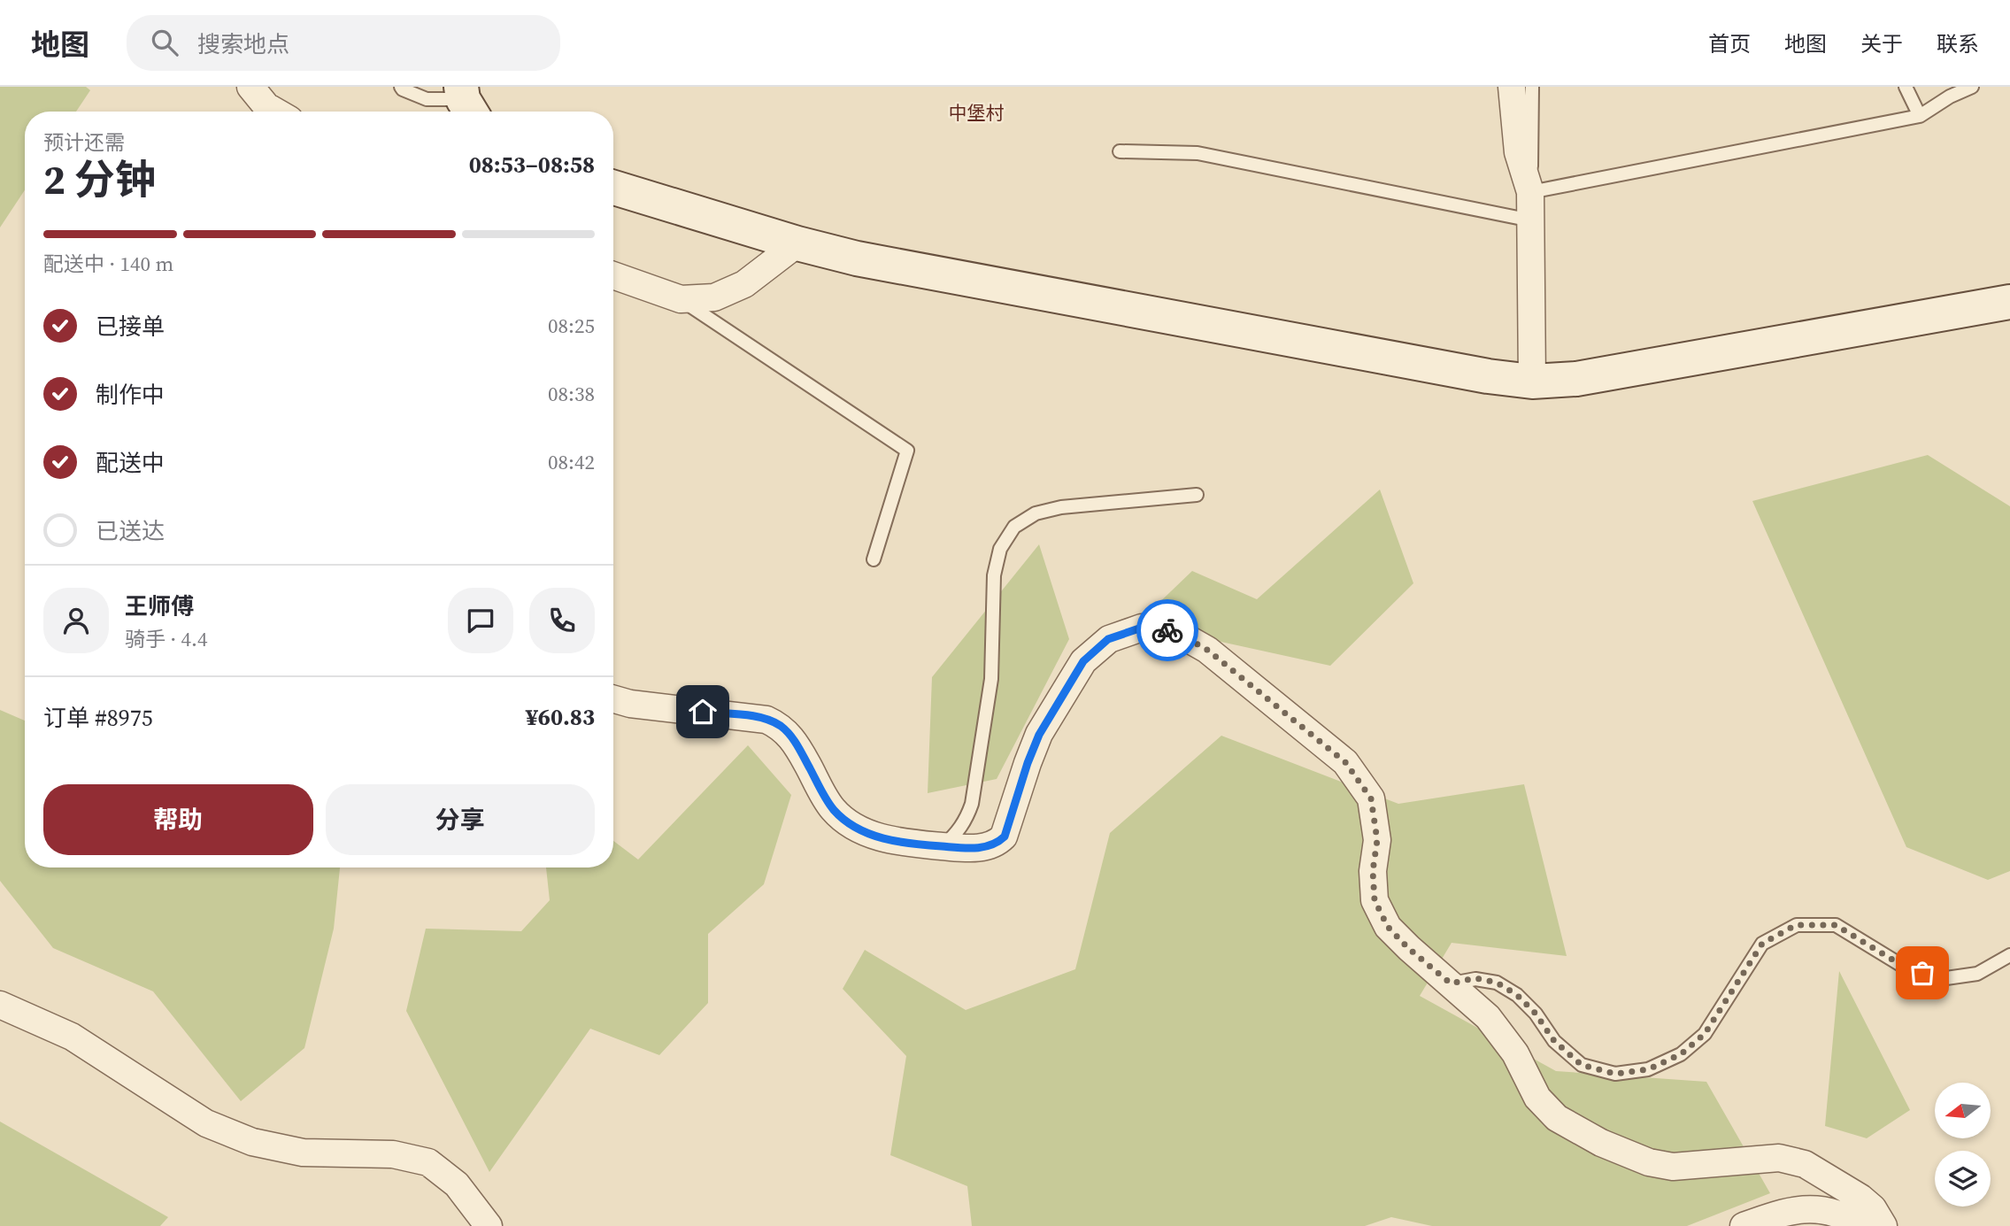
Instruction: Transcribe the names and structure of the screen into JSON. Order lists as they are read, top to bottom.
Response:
{
  "districts": ["中堡村"],
  "north": "left",
  "page": {
    "header": "地图",
    "search": "搜索地点",
    "nav": [
      "首页",
      "地图",
      "关于",
      "联系"
    ],
    "heading": ["2 分钟", "预计还需", "08:53–08:58"],
    "panel": [
      "王师傅",
      "骑手 · 4.4",
      "订单 #8975",
      "¥60.83"
    ],
    "bar": "配送中 · 140 m",
    "list": [
      ["已接单", "08:25"],
      ["制作中", "08:38"],
      ["配送中", "08:42"],
      "已送达"
    ],
    "buttons": ["帮助", "分享"]
  }
}
